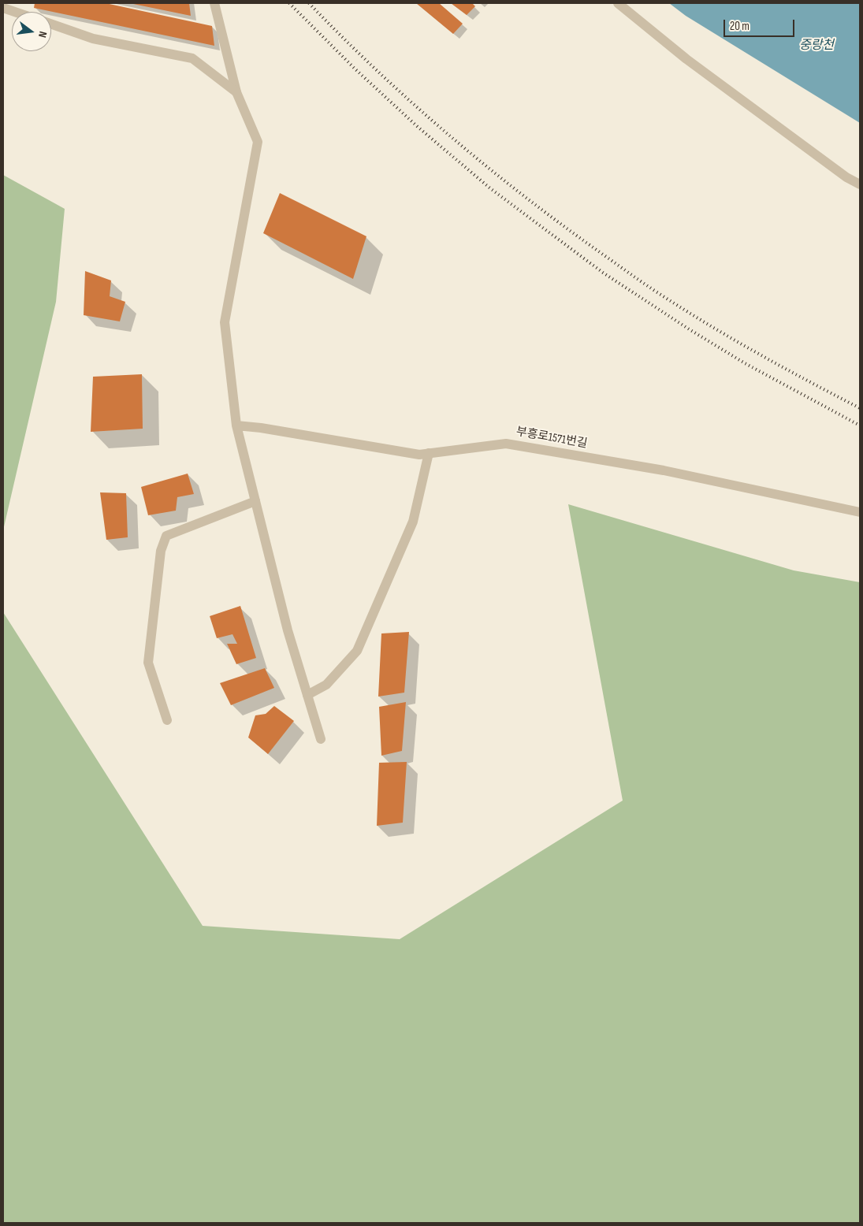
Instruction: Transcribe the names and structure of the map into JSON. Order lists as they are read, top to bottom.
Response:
{
  "streets": {
    "street": ["부흥로1571번길"]
  },
  "water": ["중랑천"],
  "scale_bar": "20 m",
  "north": "right"
}
